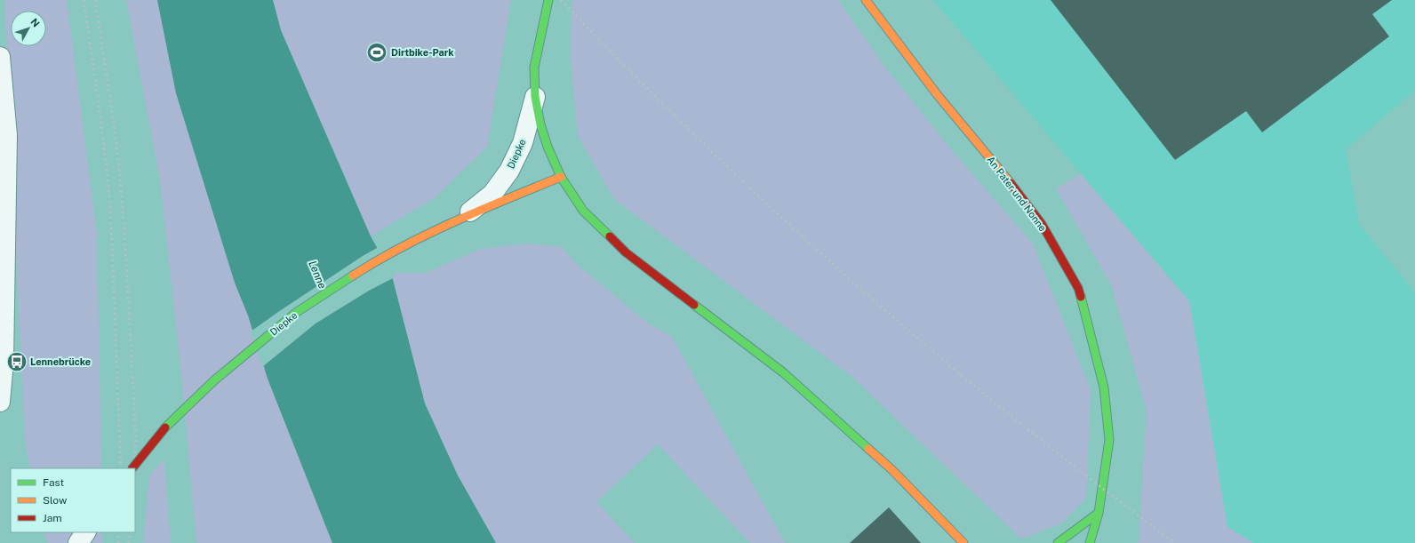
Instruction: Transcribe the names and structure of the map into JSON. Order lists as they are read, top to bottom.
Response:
{
  "streets": {
    "main road": ["Diepke", "An Pater und Nonne"]
  },
  "water": ["Lenne"],
  "places": {
    "sports": ["Dirtbike-Park"],
    "bus stop": ["Lennebrücke"]
  },
  "legend": ["Fast", "Slow", "Jam"],
  "north": "top right"
}
